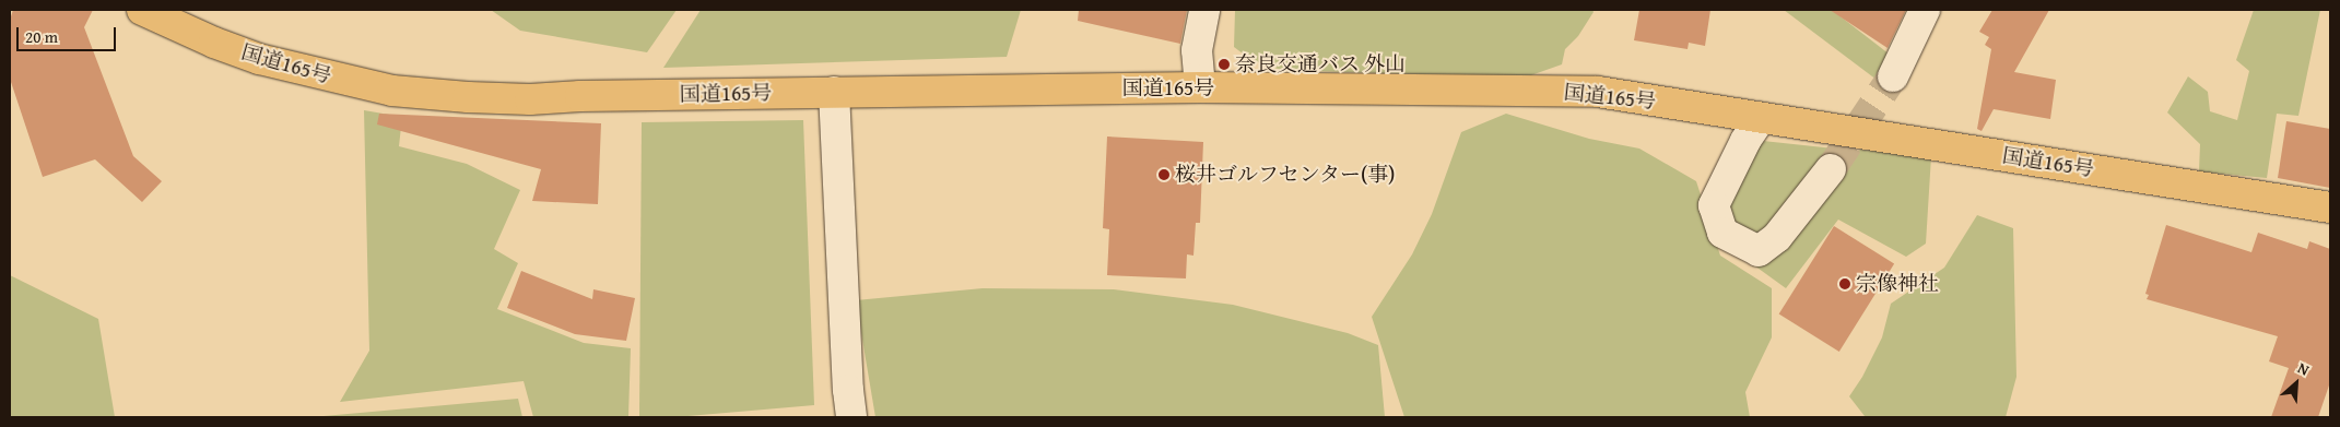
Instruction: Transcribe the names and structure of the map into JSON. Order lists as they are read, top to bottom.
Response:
{
  "streets": {
    "highway": ["国道165号"]
  },
  "places": ["奈良交通バス 外山", "桜井ゴルフセンター(事)", "宗像神社"],
  "scale_bar": "20 m",
  "north": "top right"
}
